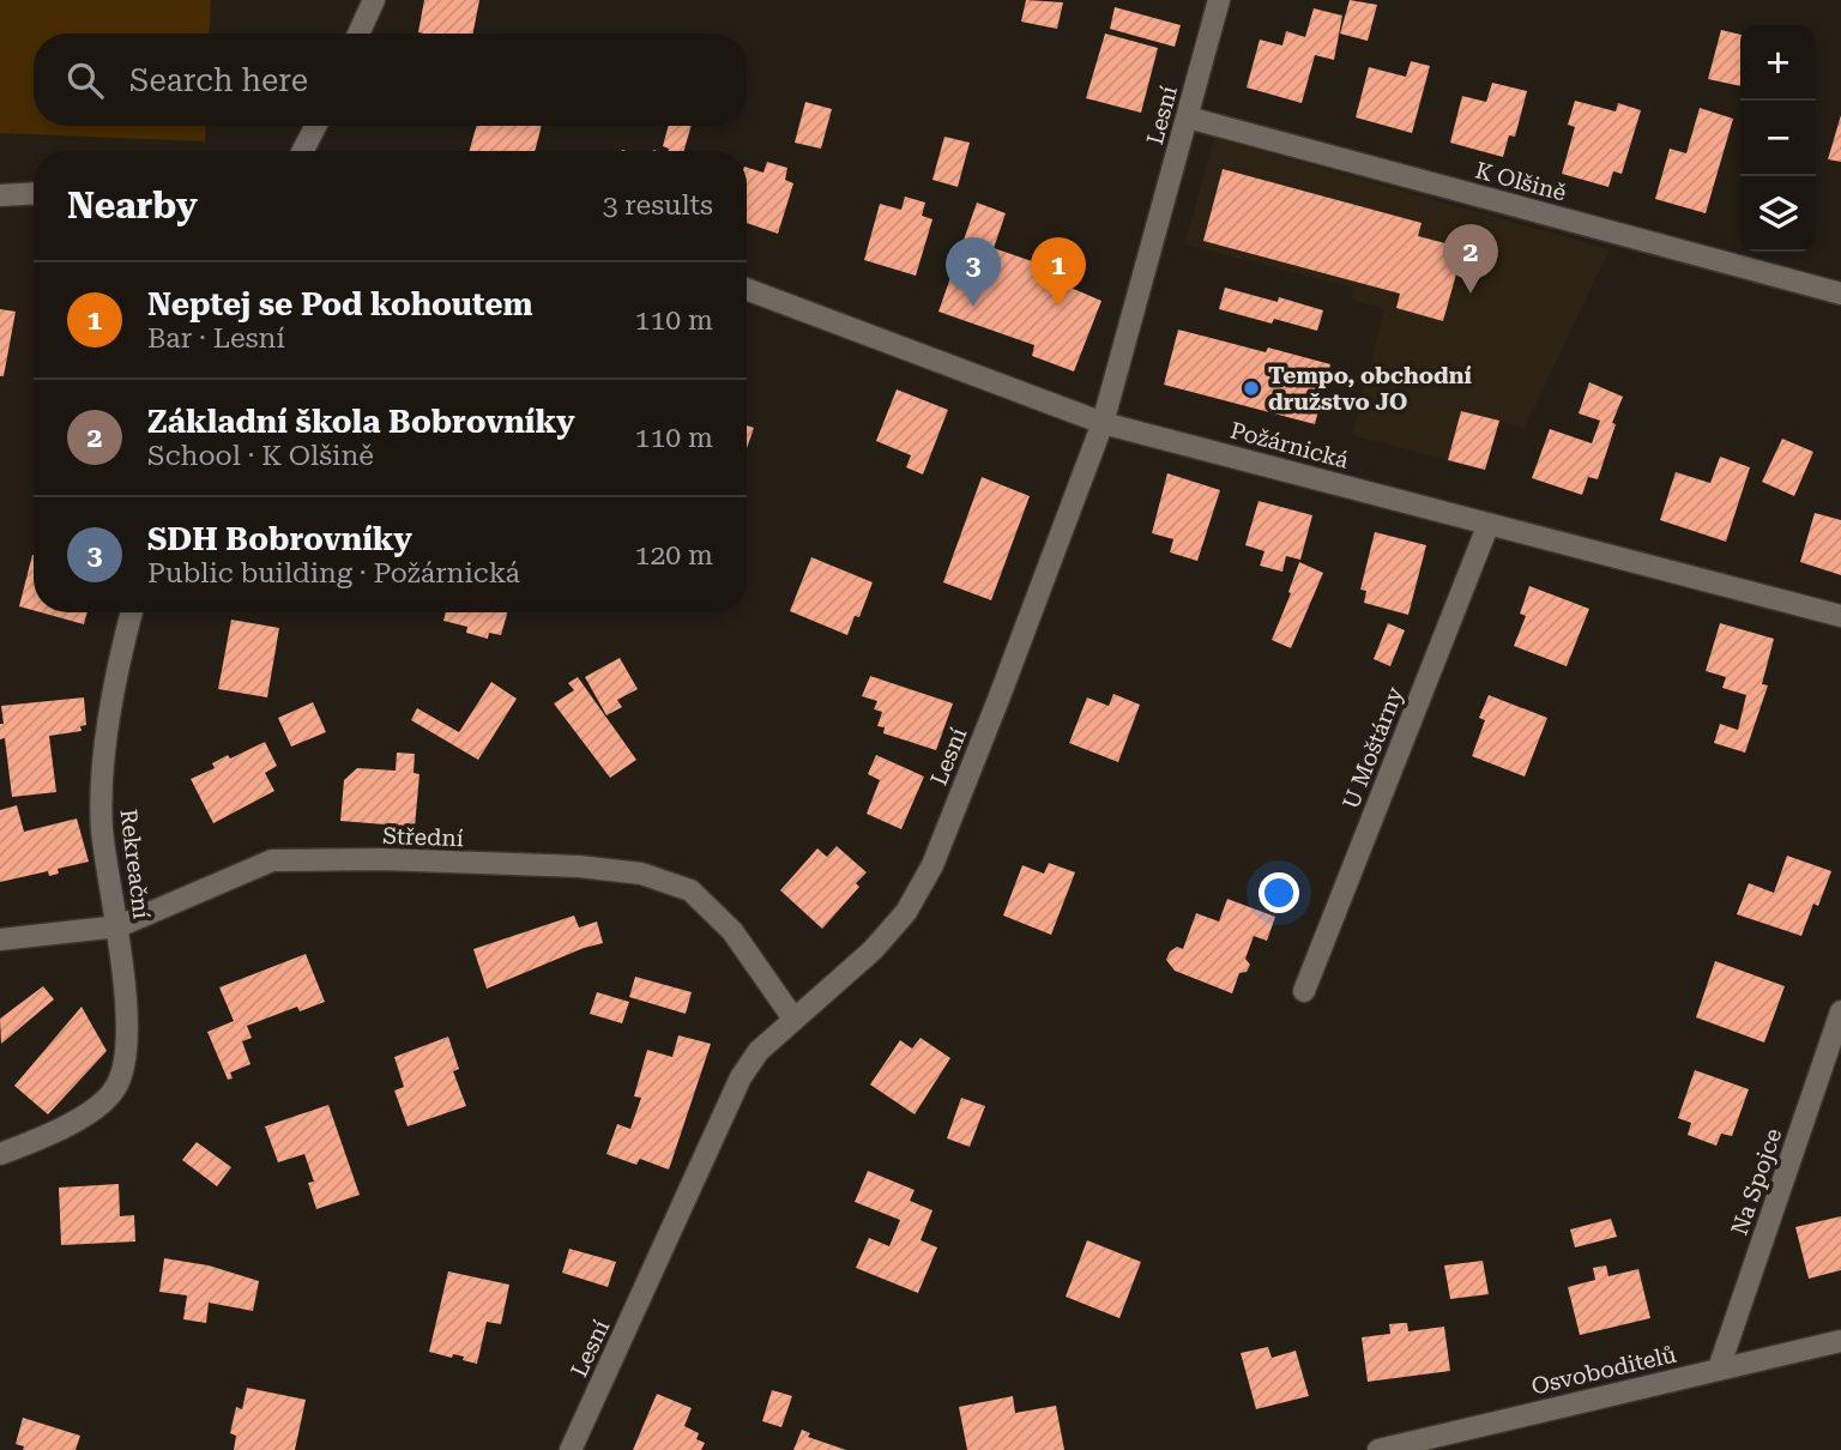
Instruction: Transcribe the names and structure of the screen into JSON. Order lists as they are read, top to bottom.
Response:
{
  "streets": {
    "street": [
      "Lesní",
      "K Olšině",
      "Požárnická",
      "U Moštárny",
      "Střední",
      "Rekreační",
      "Na Spojce",
      "Osvoboditelů"
    ]
  },
  "crossings": [
    ["Lesní", "K Olšině"],
    ["Lesní", "Požárnická"],
    ["Lesní", "Střední"],
    ["Požárnická", "U Moštárny"],
    ["Střední", "Rekreační"],
    ["Na Spojce", "Osvoboditelů"]
  ],
  "places": ["Tempo, obchodní družstvo JO"],
  "page": {
    "map_buttons": ["+", "−"],
    "search": "Search here",
    "heading": ["Nearby", "3 results"],
    "pins": ["2", "1", "3"],
    "list": [
      {
        "mark": "1",
        "name": "Neptej se Pod kohoutem",
        "note": "Bar · Lesní",
        "value": "110 m"
      },
      {
        "mark": "2",
        "name": "Základní škola Bobrovníky",
        "note": "School · K Olšině",
        "value": "110 m"
      },
      {
        "mark": "3",
        "name": "SDH Bobrovníky",
        "note": "Public building · Požárnická",
        "value": "120 m"
      }
    ]
  }
}
